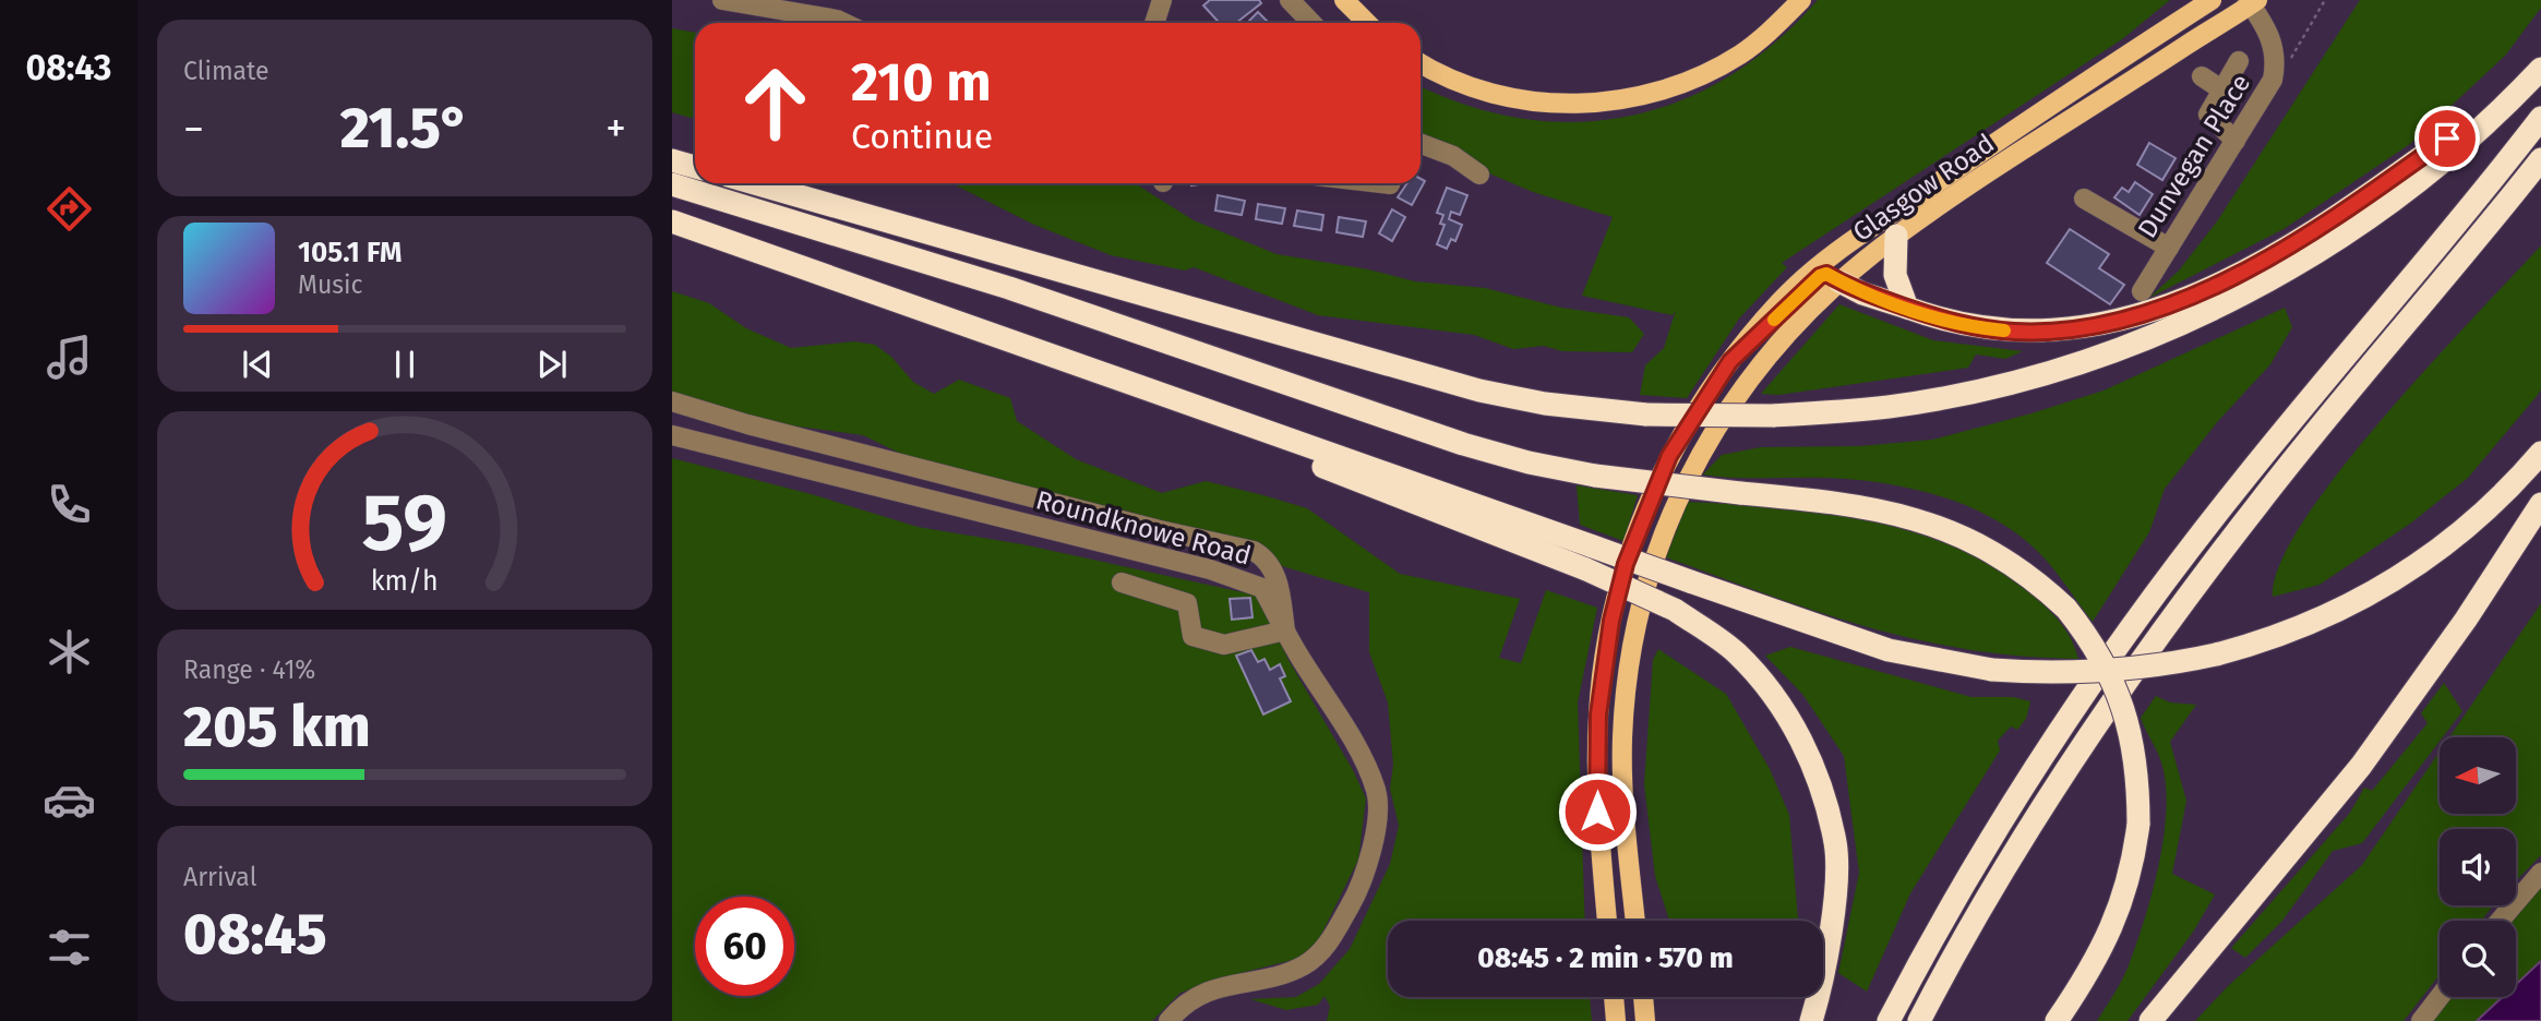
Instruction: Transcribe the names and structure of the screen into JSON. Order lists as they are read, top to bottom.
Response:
{
  "streets": {
    "main road": ["Glasgow Road"],
    "street": ["Dunvegan Place", "Roundknowe Road"]
  },
  "crossings": [
    ["Dunvegan Place", "Glasgow Road"]
  ],
  "north": "left",
  "page": {
    "tabs": "08:43",
    "tile": [
      "Climate",
      ["Range · 41%", "205 km"],
      ["Arrival", "08:45"]
    ],
    "turn": ["210 m", "Continue"],
    "heat": ["−", "21.5°", "+"],
    "song": ["105.1 FM", "Music"],
    "limit": "60",
    "trip": "08:45 · 2 min · 570 m",
    "gauge": ["59", "km/h"]
  }
}
